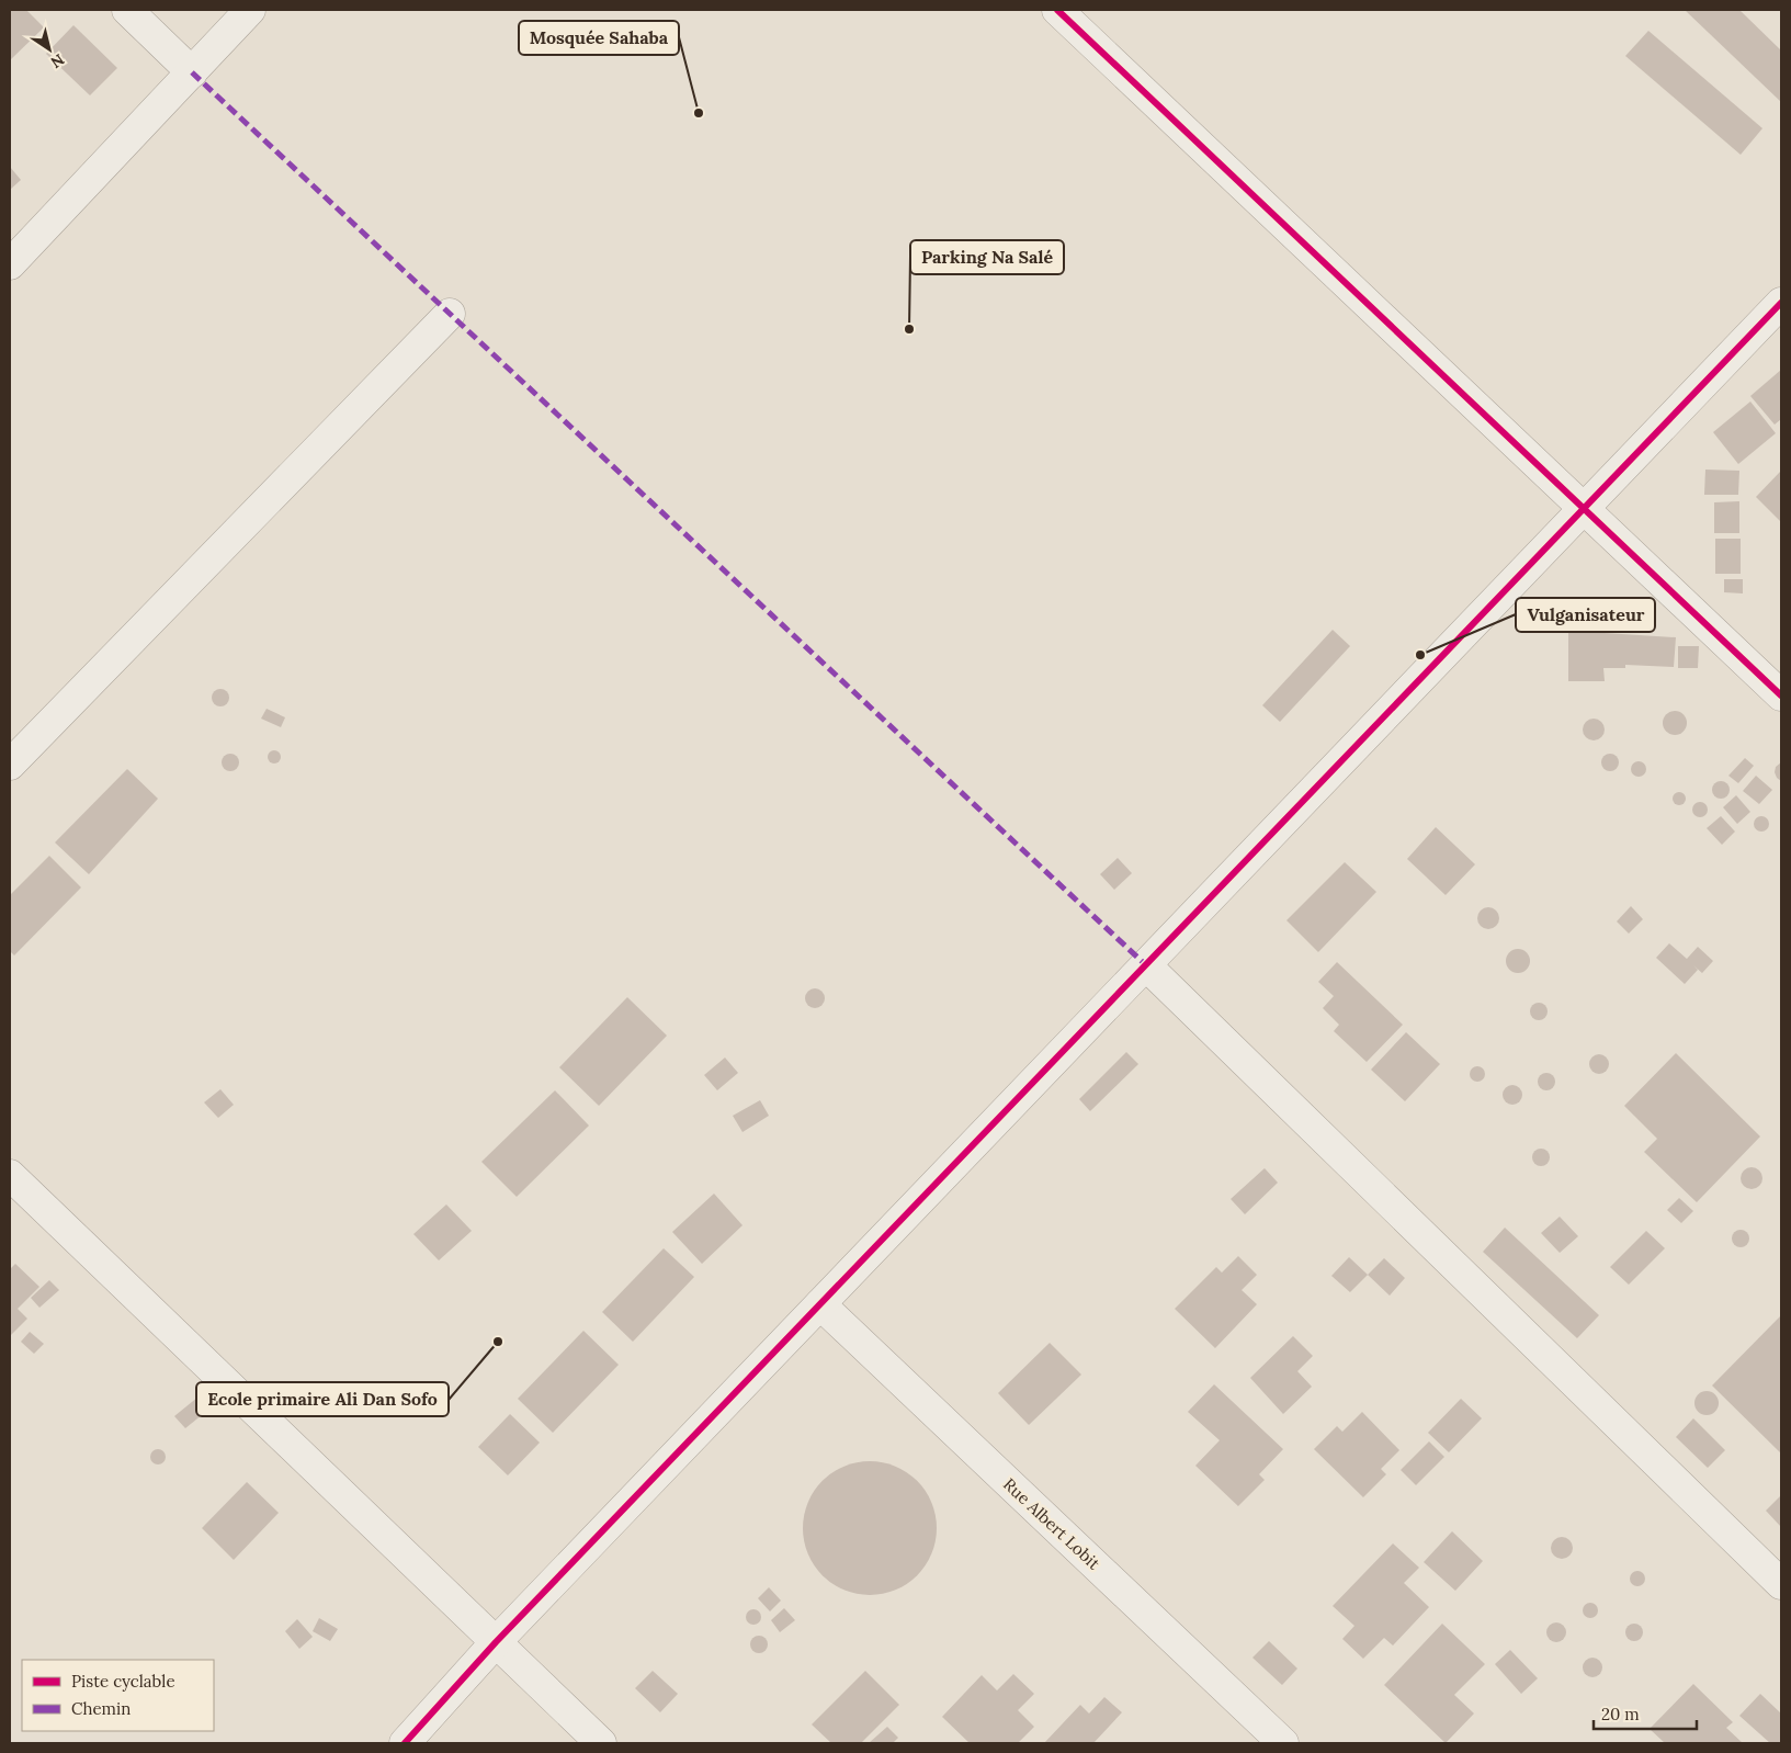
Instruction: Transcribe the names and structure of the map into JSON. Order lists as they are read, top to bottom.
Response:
{
  "streets": {
    "street": ["Rue Albert Lobit"]
  },
  "places": [
    "Mosquée Sahaba",
    "Parking Na Salé",
    "Vulganisateur",
    "Ecole primaire Ali Dan Sofo"
  ],
  "legend": ["Piste cyclable", "Chemin"],
  "scale_bar": "20 m",
  "north": "bottom right"
}
